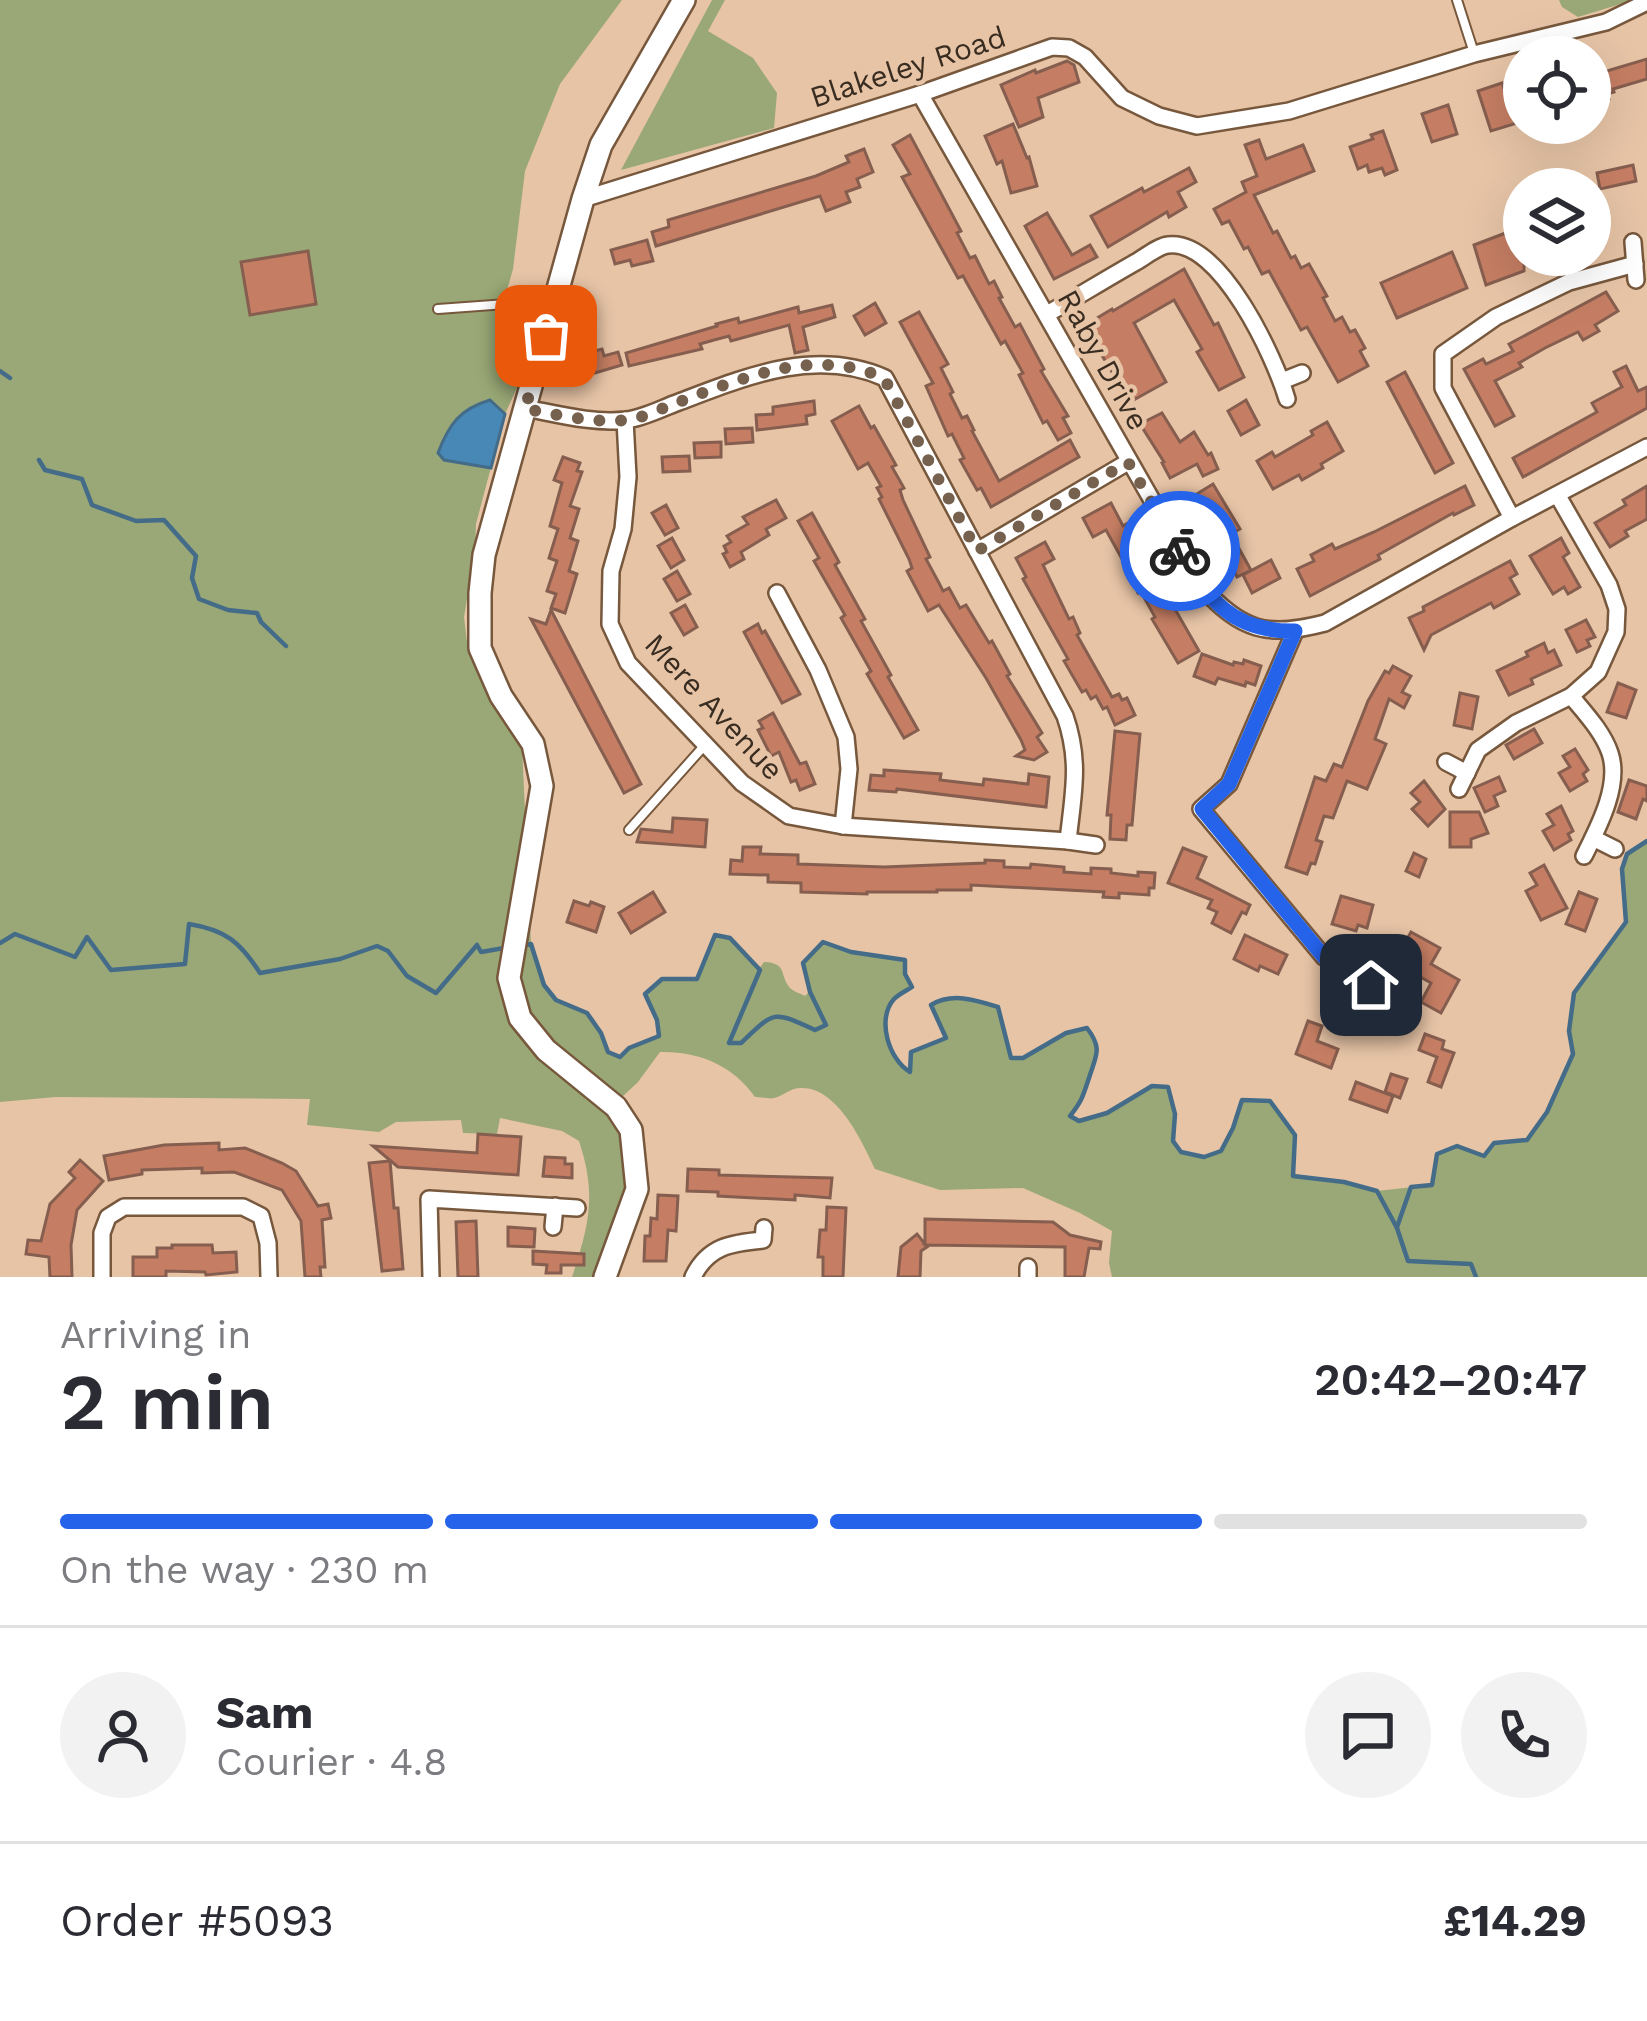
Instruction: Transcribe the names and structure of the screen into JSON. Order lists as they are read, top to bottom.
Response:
{
  "streets": {
    "street": ["Blakeley Road", "Raby Drive", "Mere Avenue"]
  },
  "crossings": [
    ["Blakeley Road", "Raby Drive"]
  ],
  "page": {
    "heading": ["2 min", "Arriving in", "20:42–20:47"],
    "panel": [
      "Sam",
      "Courier · 4.8",
      "Order #5093",
      "£14.29"
    ],
    "bar": "On the way · 230 m"
  }
}
